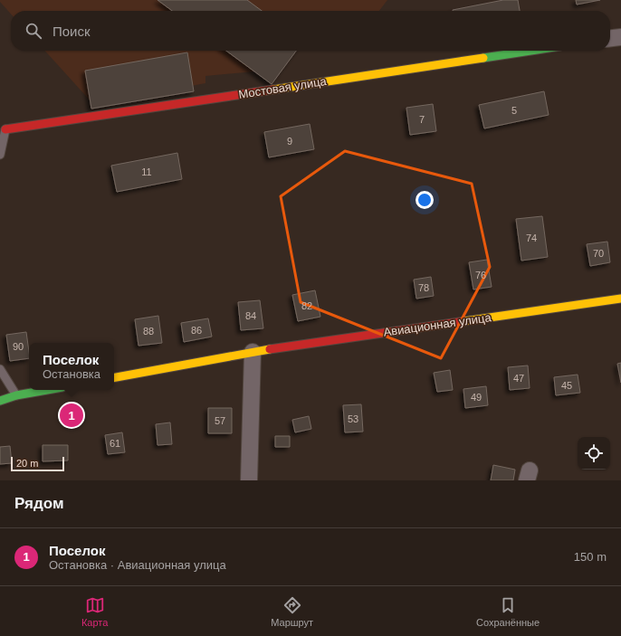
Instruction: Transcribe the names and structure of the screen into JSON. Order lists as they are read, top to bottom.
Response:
{
  "streets": {
    "street": ["Мостовая улица", "Авиационная улица"]
  },
  "house_numbers": [
    "5",
    "7",
    "9",
    "11",
    "74",
    "70",
    "76",
    "78",
    "82",
    "84",
    "86",
    "88",
    "90",
    "47",
    "45",
    "49",
    "53",
    "57",
    "61"
  ],
  "scale_bar": "20 m",
  "page": {
    "search": "Поиск",
    "popup": ["Поселок", "Остановка"],
    "pins": "1",
    "scale": "20 m",
    "heading": "Рядом",
    "list": [
      {
        "mark": "1",
        "name": "Поселок",
        "note": "Остановка · Авиационная улица",
        "value": "150 m"
      }
    ],
    "nav": ["Карта", "Маршрут", "Сохранённые"]
  }
}
